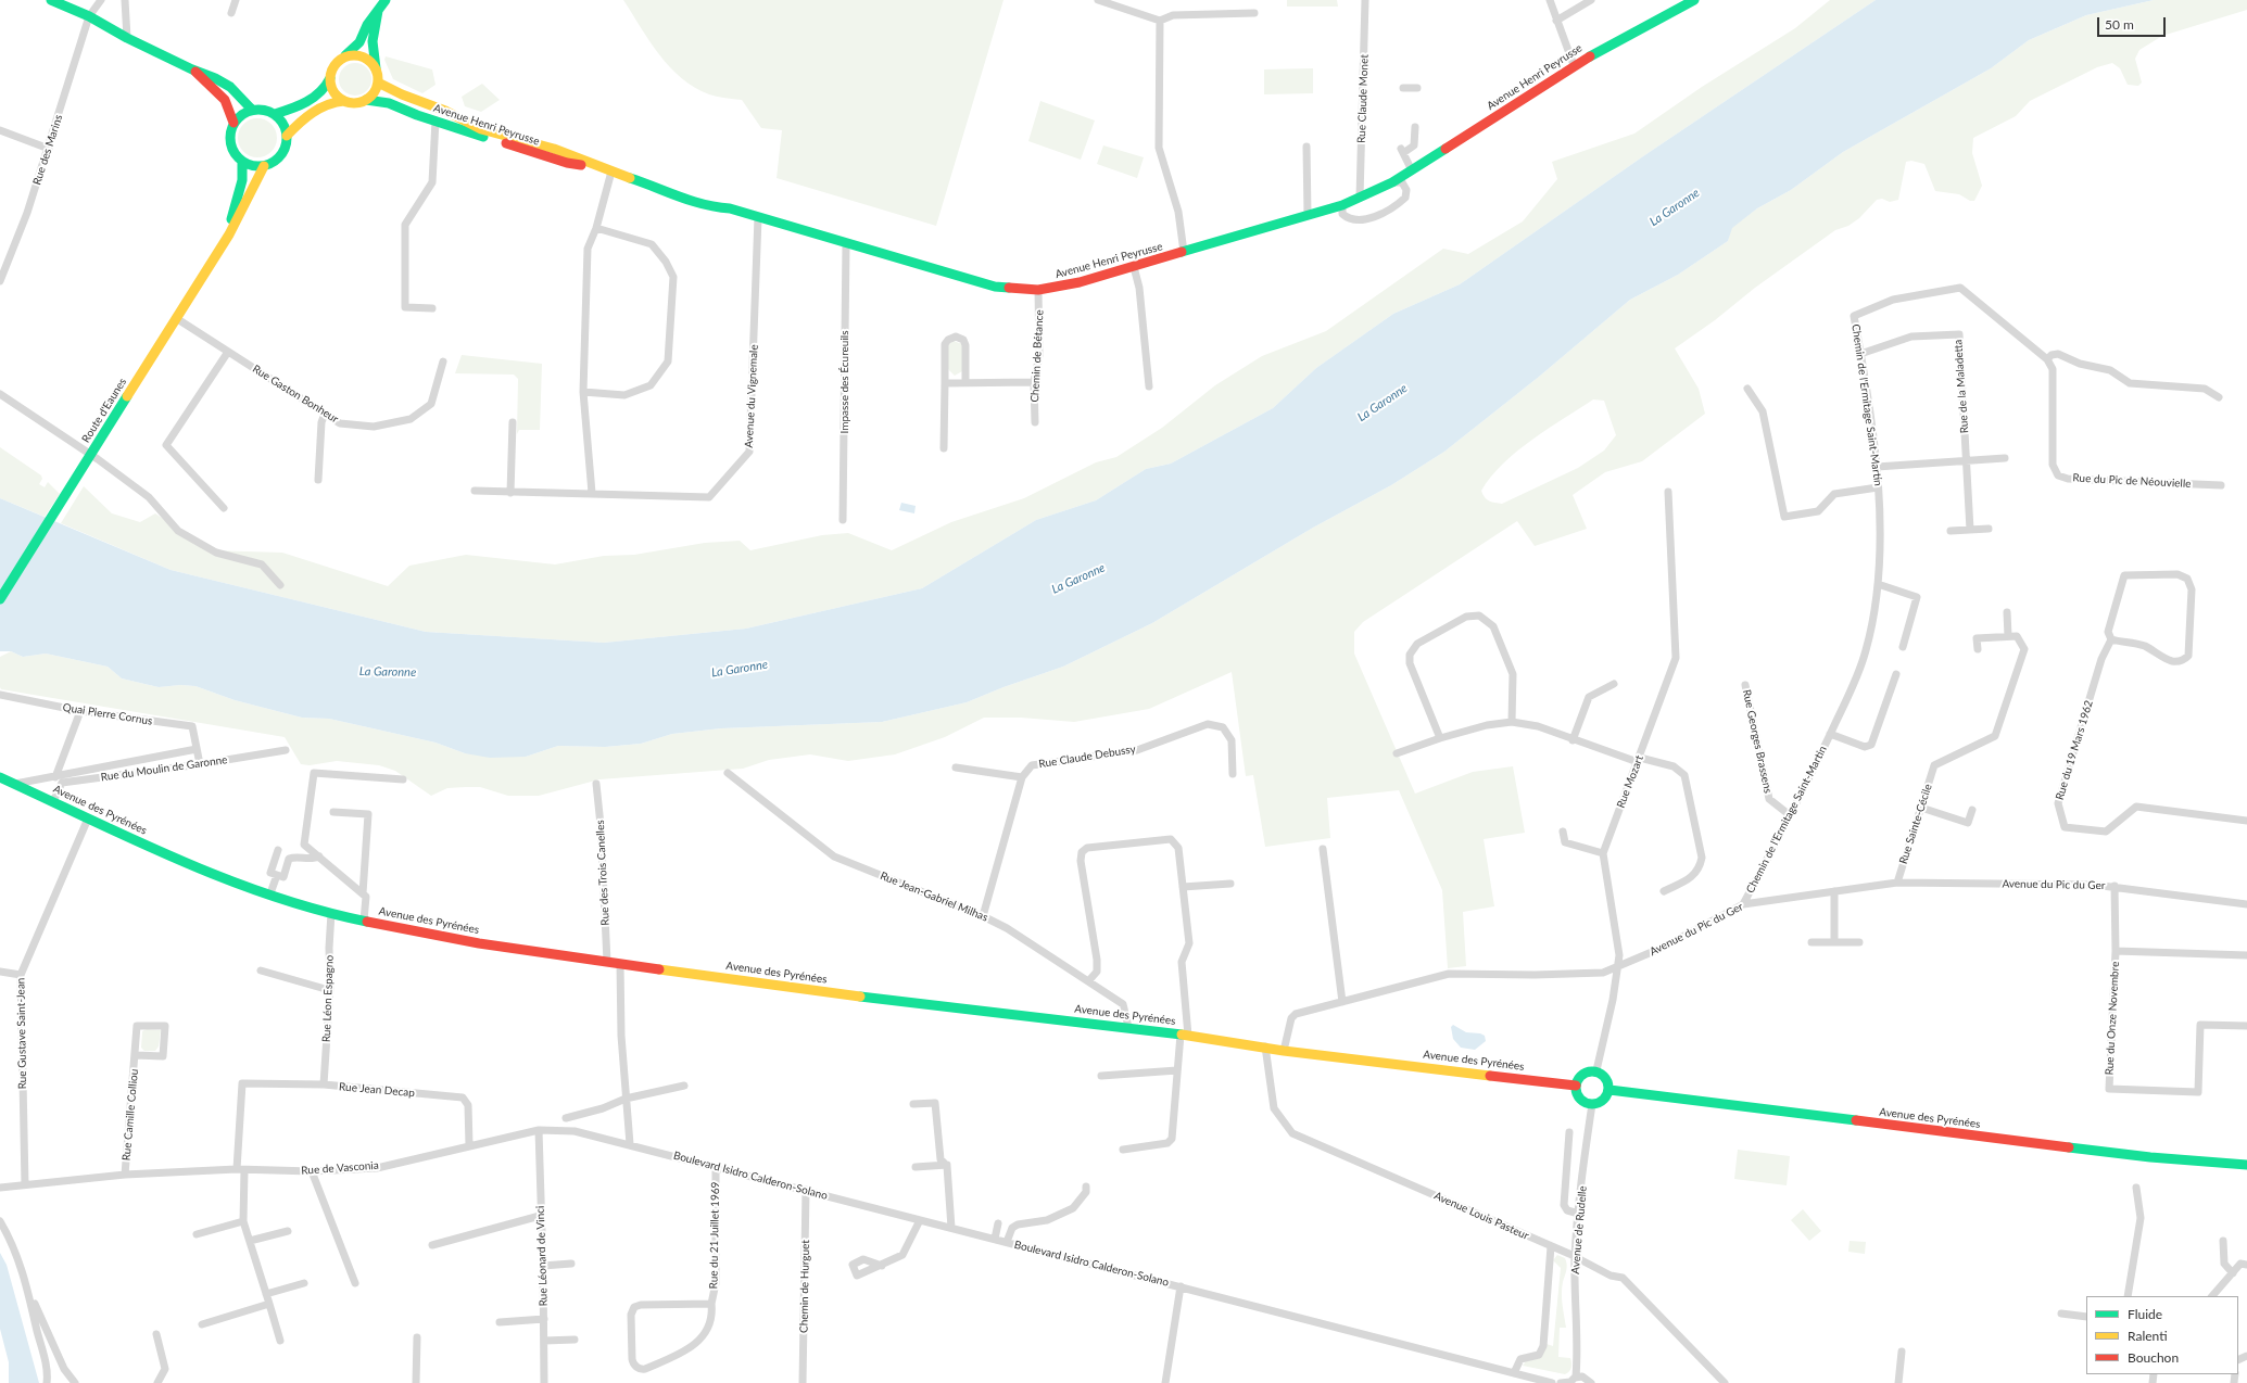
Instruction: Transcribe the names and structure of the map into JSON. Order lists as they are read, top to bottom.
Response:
{
  "streets": {
    "main road": ["Avenue Henri Peyrusse", "Route d'Eaunes", "Avenue des Pyrénées"],
    "street": [
      "Rue Claude Monet",
      "Rue des Marins",
      "Chemin de Bétance",
      "Impasse des Écureuils",
      "Rue de la Maladetta",
      "Rue Gaston Bonheur",
      "Avenue du Vignemale",
      "Chemin de l'Ermitage Saint-Martin",
      "Rue du Pic de Néouvielle",
      "Quai Pierre Cornus",
      "Rue Georges Brassens",
      "Rue du 19 Mars 1962",
      "Rue Claude Debussy",
      "Rue du Moulin de Garonne",
      "Rue Mozart",
      "Rue Sainte-Cécile",
      "Rue des Trois Canelles",
      "Avenue du Pic du Ger",
      "Rue Jean-Gabriel Milhas",
      "Rue Léon Espagno",
      "Rue du Onze Novembre",
      "Rue Gustave Saint-Jean",
      "Rue Jean Decap",
      "Rue Camille Colliou",
      "Rue de Vasconia",
      "Boulevard Isidro Calderon-Solano",
      "Avenue Louis Pasteur",
      "Avenue de Rudelle",
      "Rue du 21 Juillet 1969",
      "Rue Léonard de Vinci",
      "Chemin de Hurguet"
    ]
  },
  "crossings": [
    ["Avenue Henri Peyrusse", "Rue Claude Monet"],
    ["Avenue Henri Peyrusse", "Chemin de Bétance"],
    ["Avenue Henri Peyrusse", "Impasse des Écureuils"],
    ["Avenue Henri Peyrusse", "Avenue du Vignemale"],
    ["Rue de la Maladetta", "Chemin de l'Ermitage Saint-Martin"],
    ["Rue Gaston Bonheur", "Route d'Eaunes"],
    ["Chemin de l'Ermitage Saint-Martin", "Rue du Pic de Néouvielle"],
    ["Chemin de l'Ermitage Saint-Martin", "Rue Georges Brassens"],
    ["Chemin de l'Ermitage Saint-Martin", "Avenue du Pic du Ger"],
    ["Rue du Moulin de Garonne", "Avenue des Pyrénées"],
    ["Avenue des Pyrénées", "Rue des Trois Canelles"],
    ["Avenue des Pyrénées", "Avenue du Pic du Ger"],
    ["Avenue des Pyrénées", "Rue Jean-Gabriel Milhas"],
    ["Avenue des Pyrénées", "Rue Léon Espagno"],
    ["Avenue des Pyrénées", "Rue Gustave Saint-Jean"],
    ["Avenue des Pyrénées", "Avenue Louis Pasteur"],
    ["Avenue des Pyrénées", "Avenue de Rudelle"],
    ["Rue Sainte-Cécile", "Avenue du Pic du Ger"],
    ["Avenue du Pic du Ger", "Rue du Onze Novembre"],
    ["Rue Léon Espagno", "Rue Jean Decap"],
    ["Rue Gustave Saint-Jean", "Rue de Vasconia"],
    ["Rue Jean Decap", "Rue de Vasconia"],
    ["Rue Camille Colliou", "Rue de Vasconia"],
    ["Rue de Vasconia", "Boulevard Isidro Calderon-Solano"],
    ["Rue de Vasconia", "Rue Léonard de Vinci"],
    ["Boulevard Isidro Calderon-Solano", "Rue du 21 Juillet 1969"],
    ["Boulevard Isidro Calderon-Solano", "Chemin de Hurguet"],
    ["Avenue Louis Pasteur", "Avenue de Rudelle"]
  ],
  "water": ["La Garonne"],
  "legend": ["Fluide", "Ralenti", "Bouchon"],
  "scale_bar": "50 m"
}
